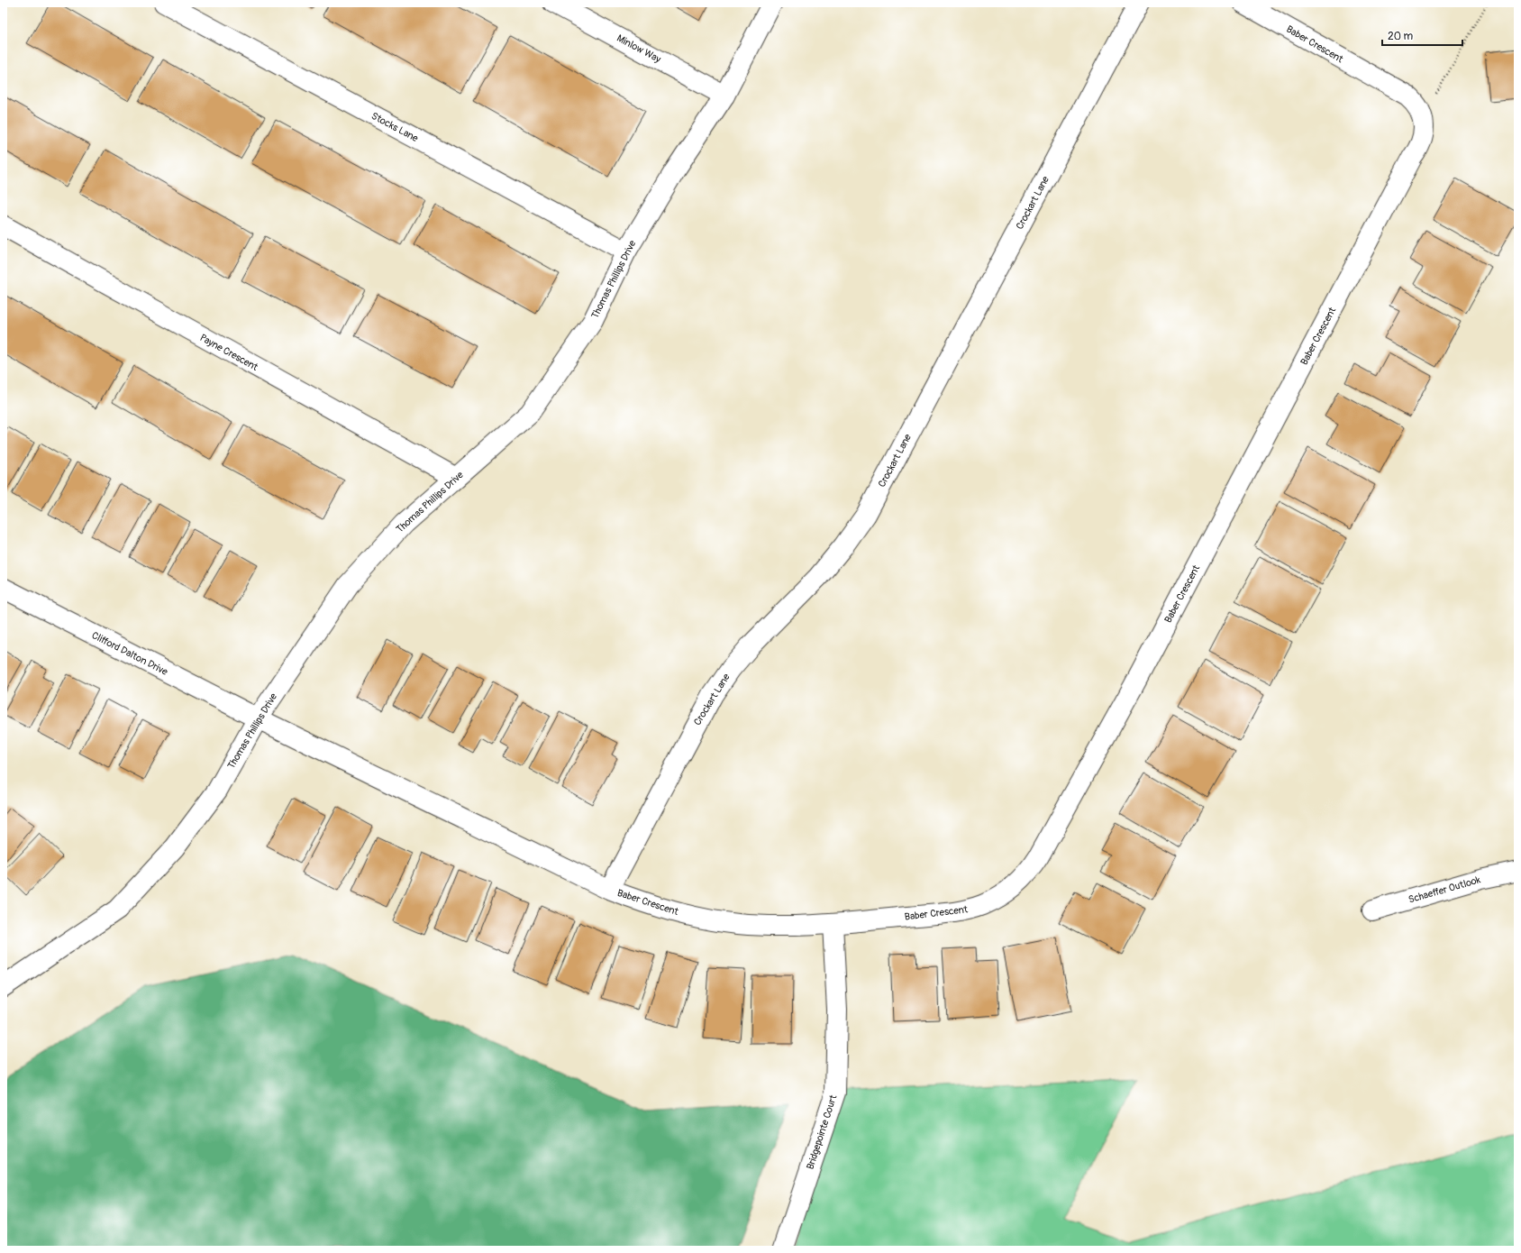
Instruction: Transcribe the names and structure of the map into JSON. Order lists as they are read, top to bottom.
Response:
{
  "streets": {
    "street": [
      "Baber Crescent",
      "Minlow Way",
      "Stocks Lane",
      "Crockart Lane",
      "Thomas Phillips Drive",
      "Payne Crescent",
      "Clifford Dalton Drive",
      "Schaeffer Outlook",
      "Bridgepointe Court"
    ]
  },
  "crossings": [
    ["Baber Crescent", "Crockart Lane"],
    ["Baber Crescent", "Clifford Dalton Drive"],
    ["Baber Crescent", "Bridgepointe Court"],
    ["Minlow Way", "Thomas Phillips Drive"],
    ["Stocks Lane", "Thomas Phillips Drive"],
    ["Crockart Lane", "Clifford Dalton Drive"],
    ["Thomas Phillips Drive", "Payne Crescent"],
    ["Thomas Phillips Drive", "Clifford Dalton Drive"]
  ],
  "scale_bar": "20 m"
}
